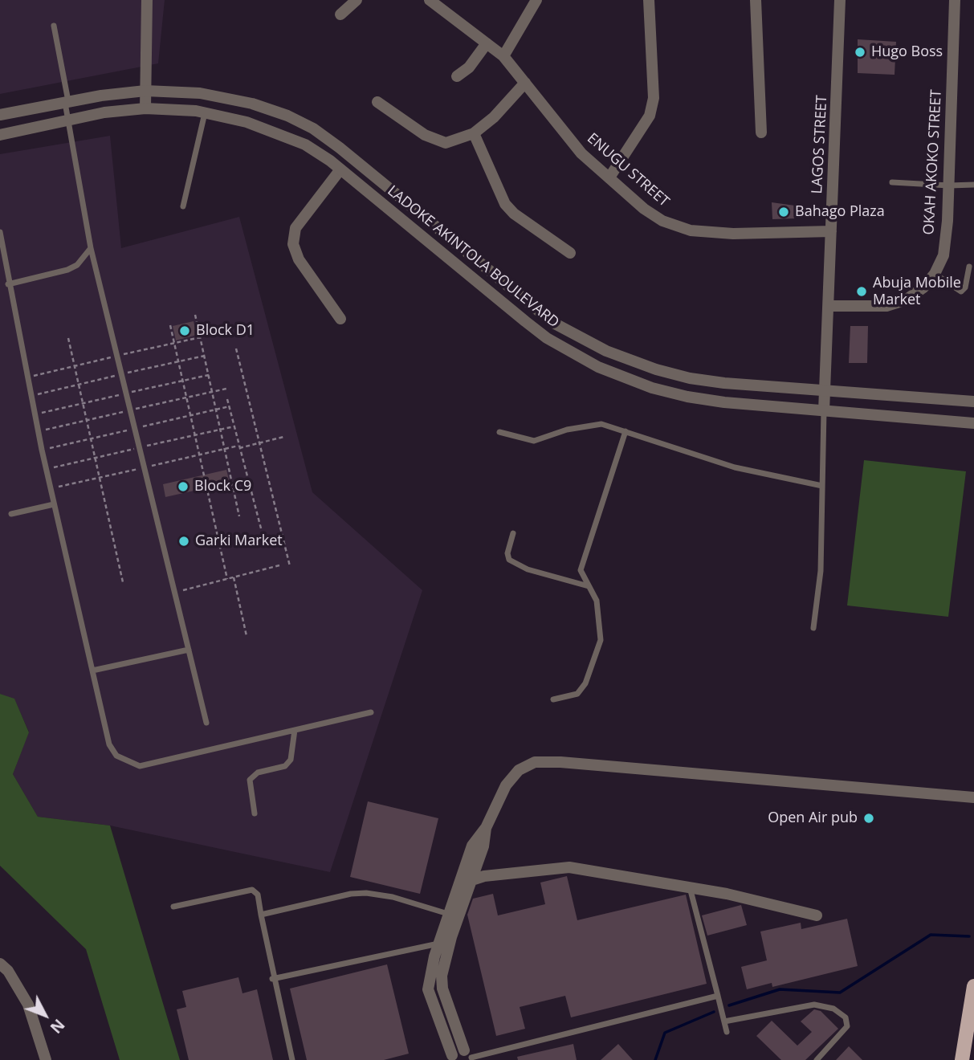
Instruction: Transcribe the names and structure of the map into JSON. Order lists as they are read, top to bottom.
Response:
{
  "streets": {
    "street": [
      "LAGOS STREET",
      "OKAH AKOKO STREET",
      "ENUGU STREET",
      "LADOKE AKINTOLA BOULEVARD"
    ]
  },
  "crossings": [
    ["LAGOS STREET", "OKAH AKOKO STREET"],
    ["LAGOS STREET", "ENUGU STREET"],
    ["LAGOS STREET", "LADOKE AKINTOLA BOULEVARD"]
  ],
  "places": [
    "Hugo Boss",
    "Bahago Plaza",
    "Abuja Mobile Market",
    "Block D1",
    "Block C9",
    "Garki Market",
    "Open Air pub"
  ],
  "north": "bottom right"
}
